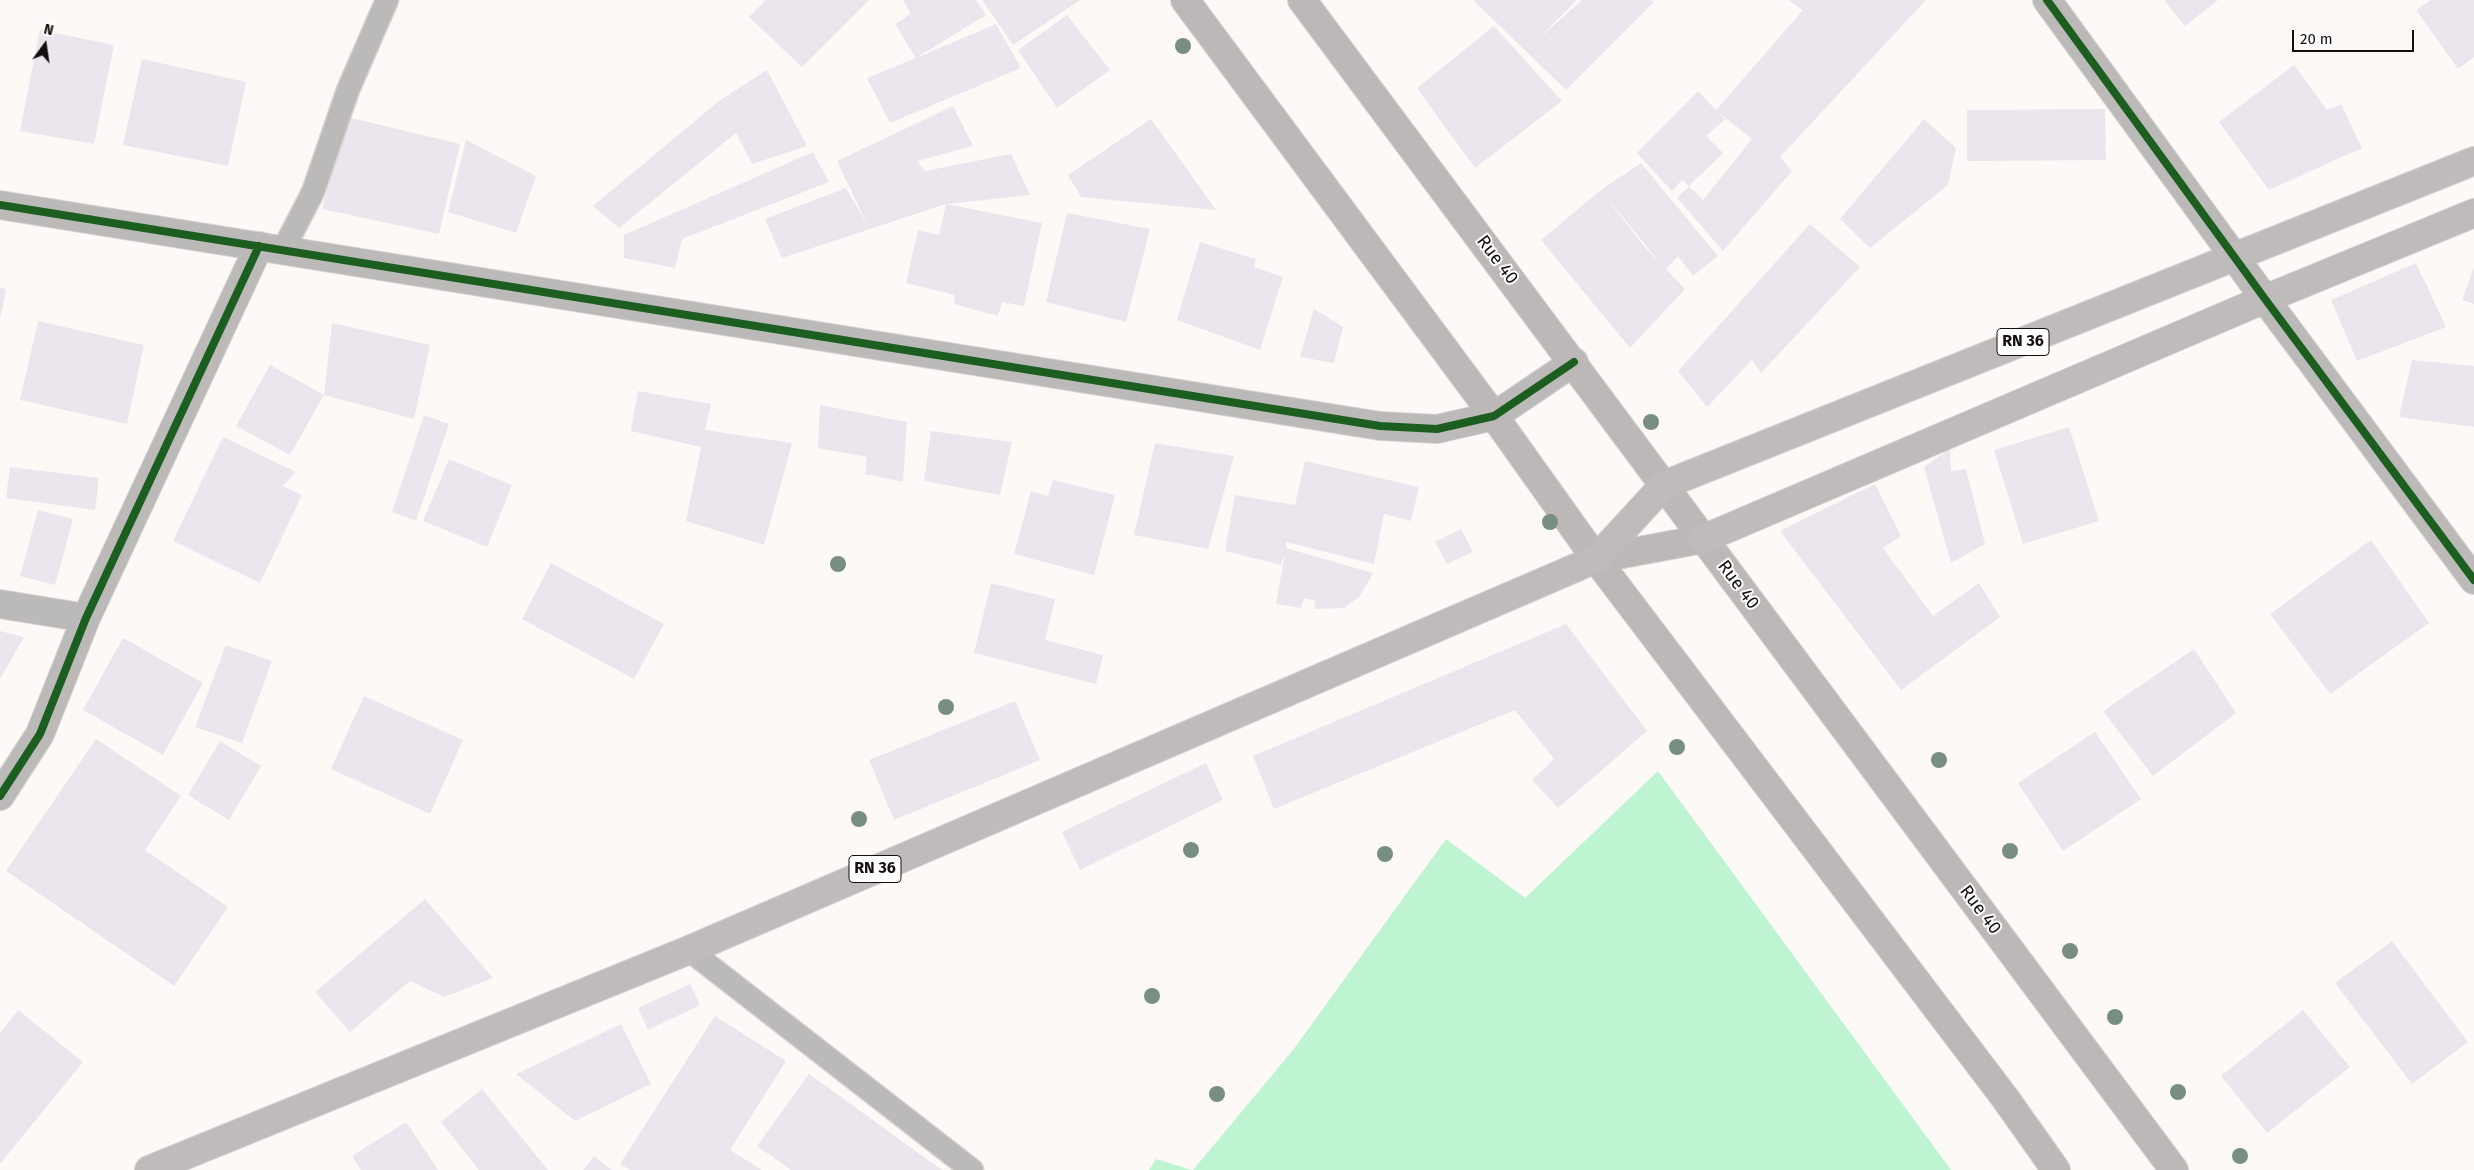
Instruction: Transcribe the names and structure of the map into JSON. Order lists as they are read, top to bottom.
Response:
{
  "streets": {
    "main road": ["Rue 40", "RN 36"]
  },
  "crossings": [
    ["Rue 40", "RN 36"]
  ],
  "scale_bar": "20 m",
  "north": "top"
}
